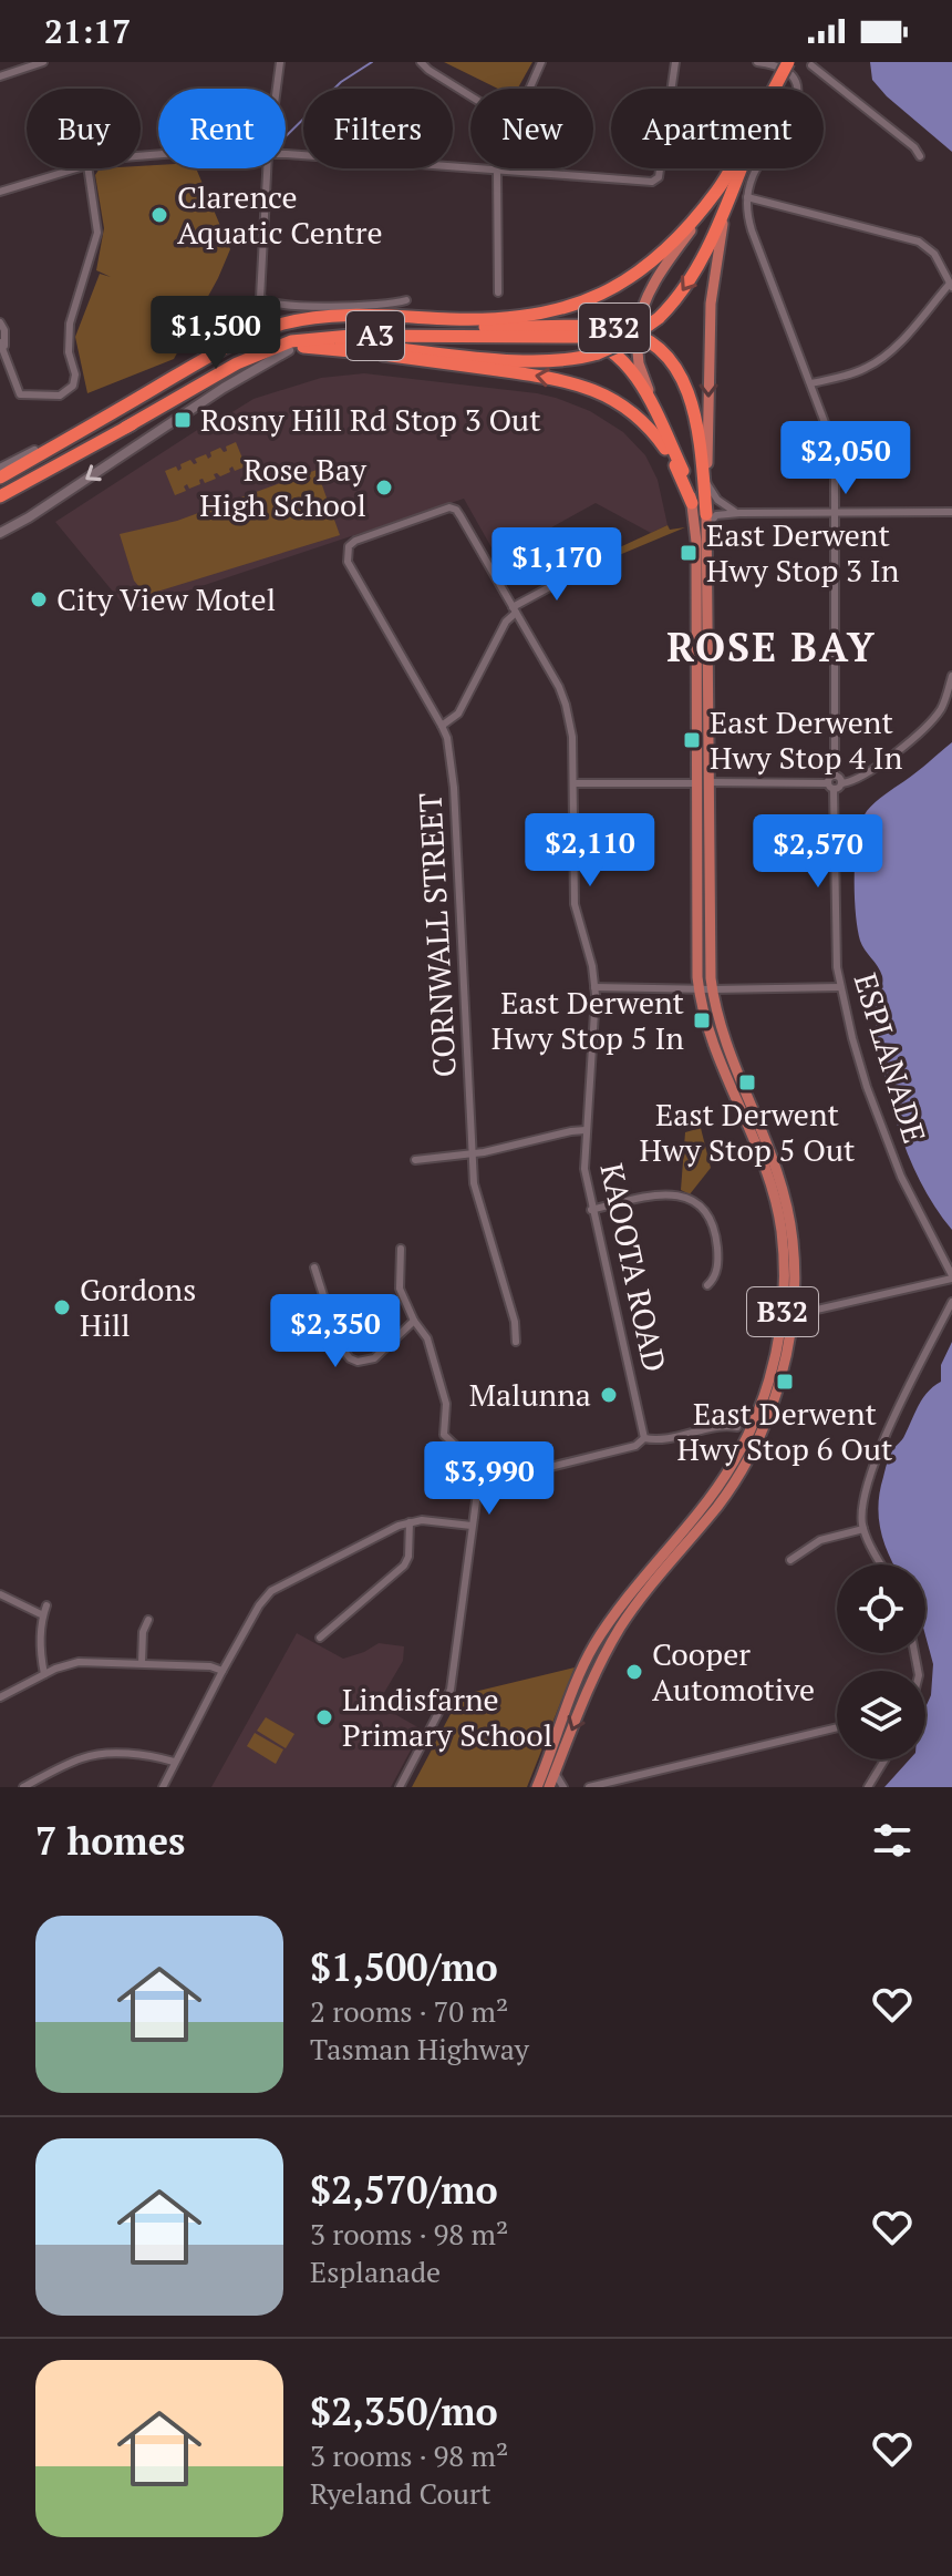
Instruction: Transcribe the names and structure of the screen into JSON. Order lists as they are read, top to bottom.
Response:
{
  "streets": {
    "highway": ["B32", "A3"],
    "street": ["CORNWALL STREET", "ESPLANADE", "KAOOTA ROAD"]
  },
  "crossings": [
    ["B32", "A3"],
    ["CORNWALL STREET", "KAOOTA ROAD"]
  ],
  "districts": ["ROSE BAY"],
  "places": {
    "other": [
      "Clarence Aquatic Centre",
      "Rose Bay High School",
      "City View Motel",
      "Gordons Hill",
      "Malunna",
      "Cooper Automotive",
      "Lindisfarne Primary School"
    ],
    "transit": [
      "Rosny Hill Rd Stop 3 Out",
      "East Derwent Hwy Stop 3 In",
      "East Derwent Hwy Stop 4 In",
      "East Derwent Hwy Stop 5 In",
      "East Derwent Hwy Stop 5 Out",
      "East Derwent Hwy Stop 6 Out"
    ]
  },
  "page": {
    "status": "21:17",
    "chip": [
      "Buy",
      "Rent",
      "Filters",
      "New",
      "Apartment"
    ],
    "price": [
      "$1,500",
      "$2,050",
      "$1,170",
      "$2,110",
      "$2,570",
      "$2,350",
      "$3,990"
    ],
    "heading": "7 homes",
    "list": [
      {
        "name": "$1,500/mo",
        "note": "2 rooms · 70 m² · Tasman Highway"
      },
      {
        "name": "$2,570/mo",
        "note": "3 rooms · 98 m² · Esplanade"
      },
      {
        "name": "$2,350/mo",
        "note": "3 rooms · 98 m² · Ryeland Court"
      }
    ]
  }
}
